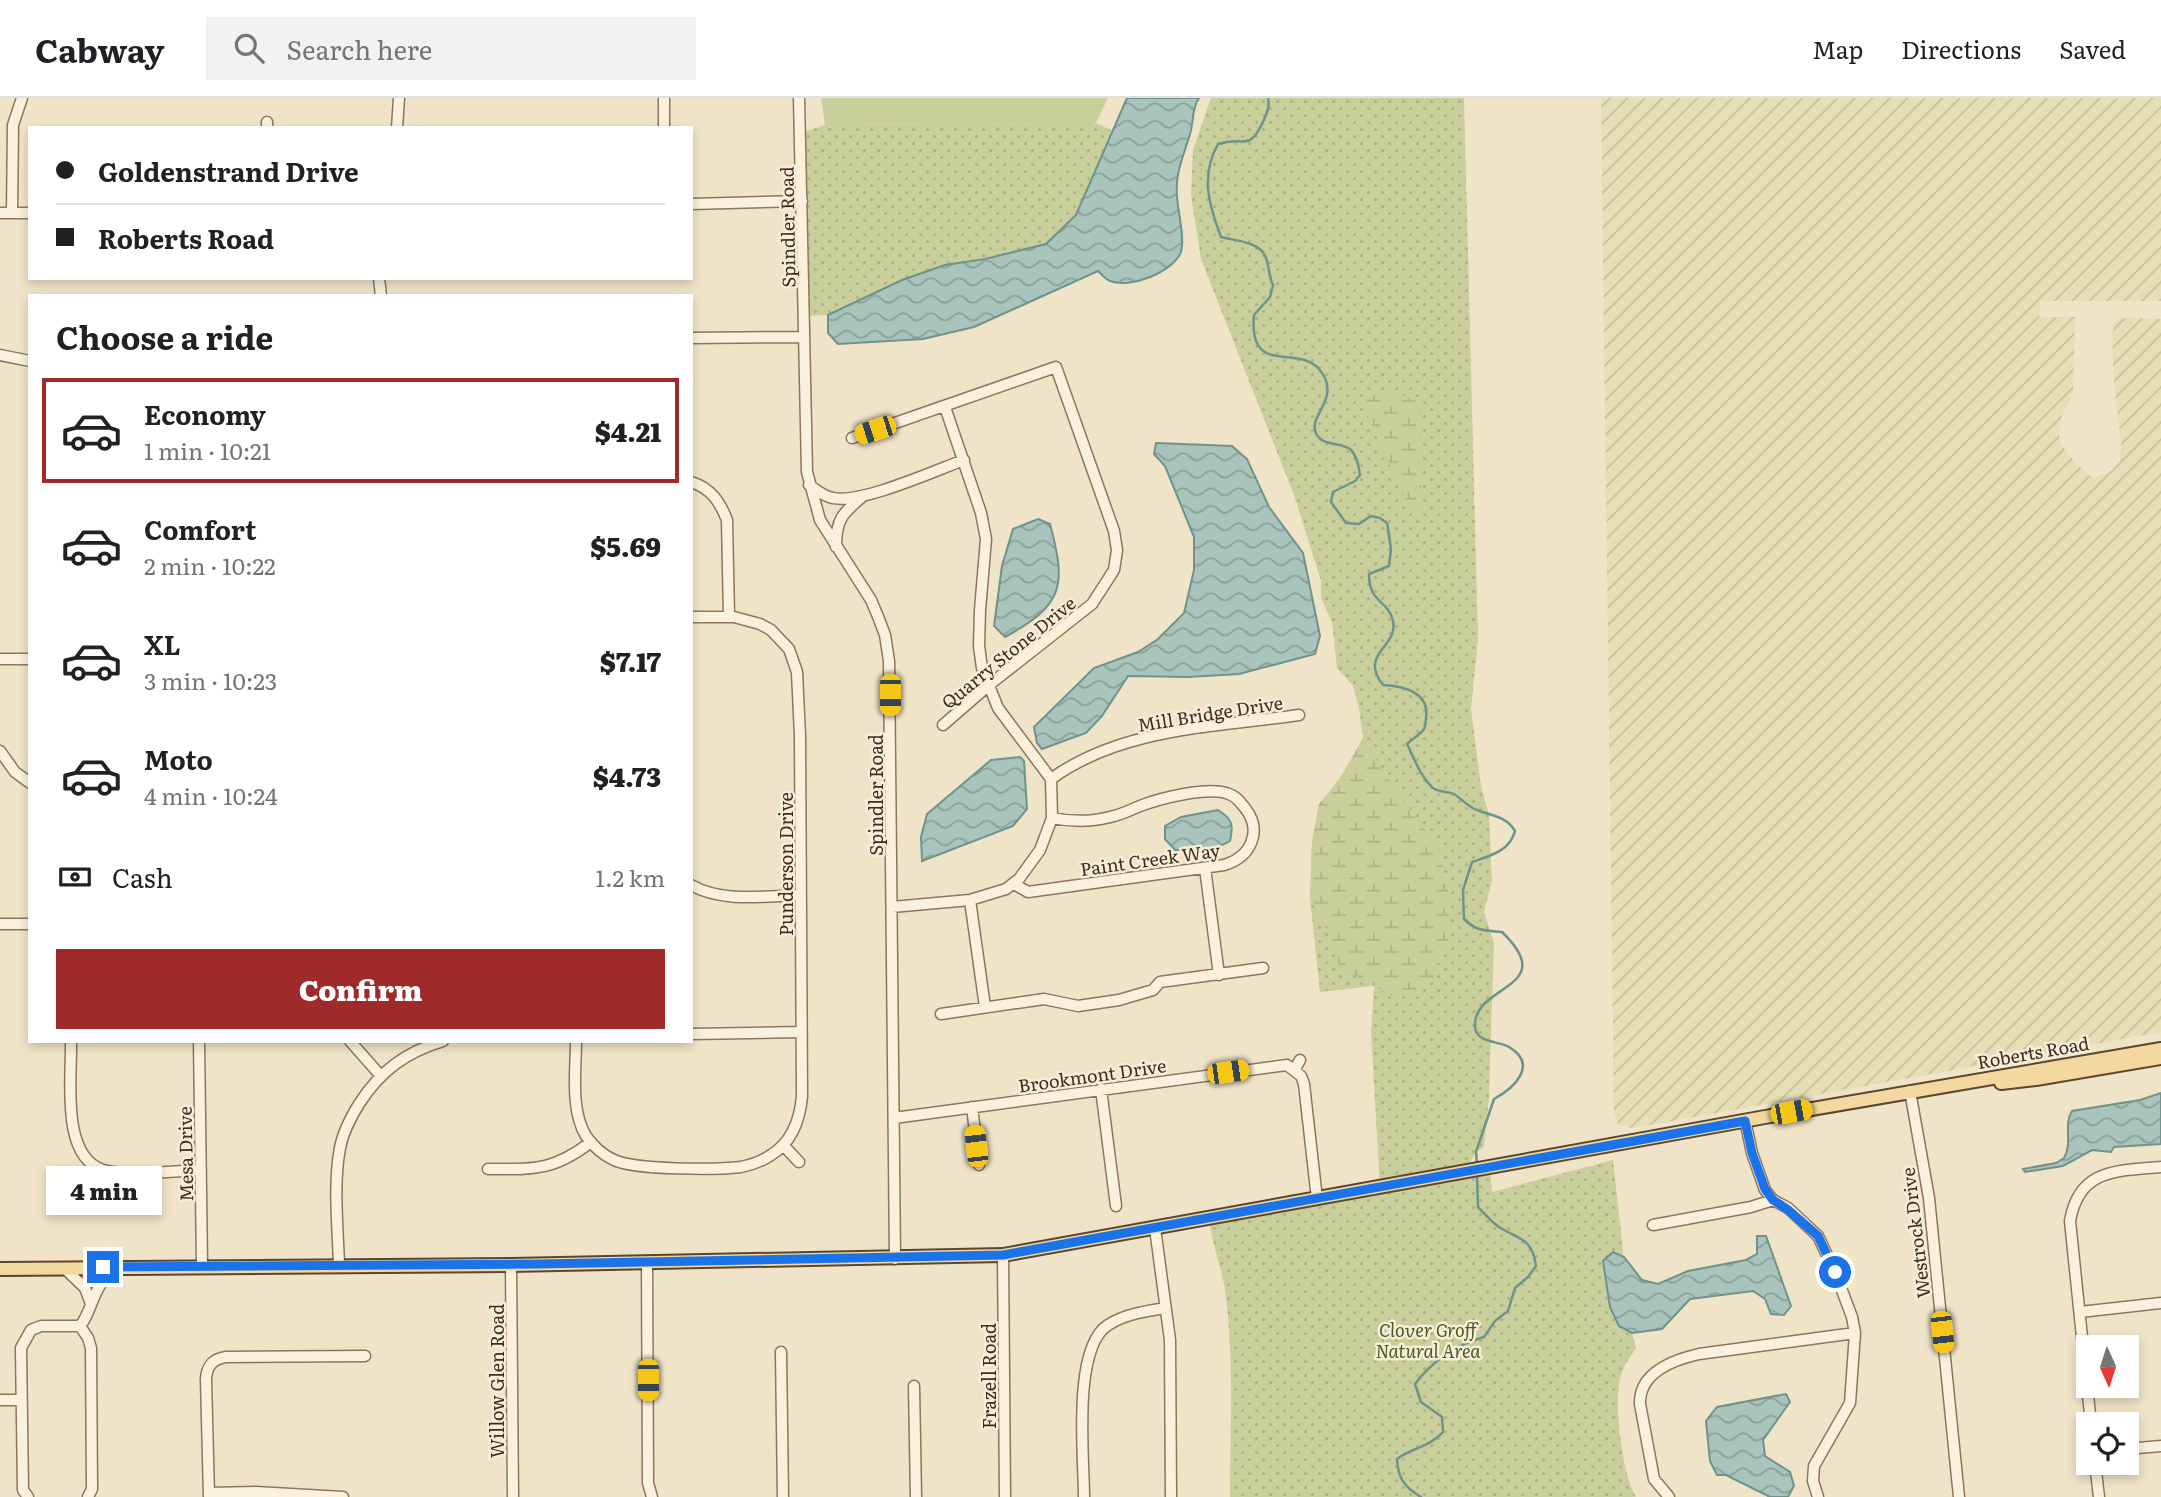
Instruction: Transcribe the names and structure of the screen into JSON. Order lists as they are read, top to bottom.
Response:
{
  "streets": {
    "main road": ["Roberts Road"],
    "street": [
      "Spindler Road",
      "Quarry Stone Drive",
      "Mill Bridge Drive",
      "Paint Creek Way",
      "Punderson Drive",
      "Brookmont Drive",
      "Mesa Drive",
      "Westrock Drive",
      "Frazell Road",
      "Willow Glen Road"
    ]
  },
  "crossings": [
    ["Spindler Road", "Roberts Road"],
    ["Spindler Road", "Brookmont Drive"],
    ["Roberts Road", "Brookmont Drive"],
    ["Roberts Road", "Mesa Drive"],
    ["Roberts Road", "Westrock Drive"],
    ["Roberts Road", "Frazell Road"],
    ["Roberts Road", "Willow Glen Road"]
  ],
  "parks": ["Clover Groff Natural Area"],
  "north": "bottom",
  "page": {
    "header": "Cabway",
    "search": "Search here",
    "nav": ["Map", "Directions", "Saved"],
    "banner": ["Goldenstrand Drive", "Roberts Road"],
    "heading": "Choose a ride",
    "list": [
      {
        "name": "Economy",
        "note": "1 min · 10:21",
        "value": "$4.21"
      },
      {
        "name": "Comfort",
        "note": "2 min · 10:22",
        "value": "$5.69"
      },
      {
        "name": "XL",
        "note": "3 min · 10:23",
        "value": "$7.17"
      },
      {
        "name": "Moto",
        "note": "4 min · 10:24",
        "value": "$4.73"
      }
    ],
    "pay": ["Cash", "1.2 km"],
    "buttons": "Confirm",
    "bubble": "4 min"
  }
}
